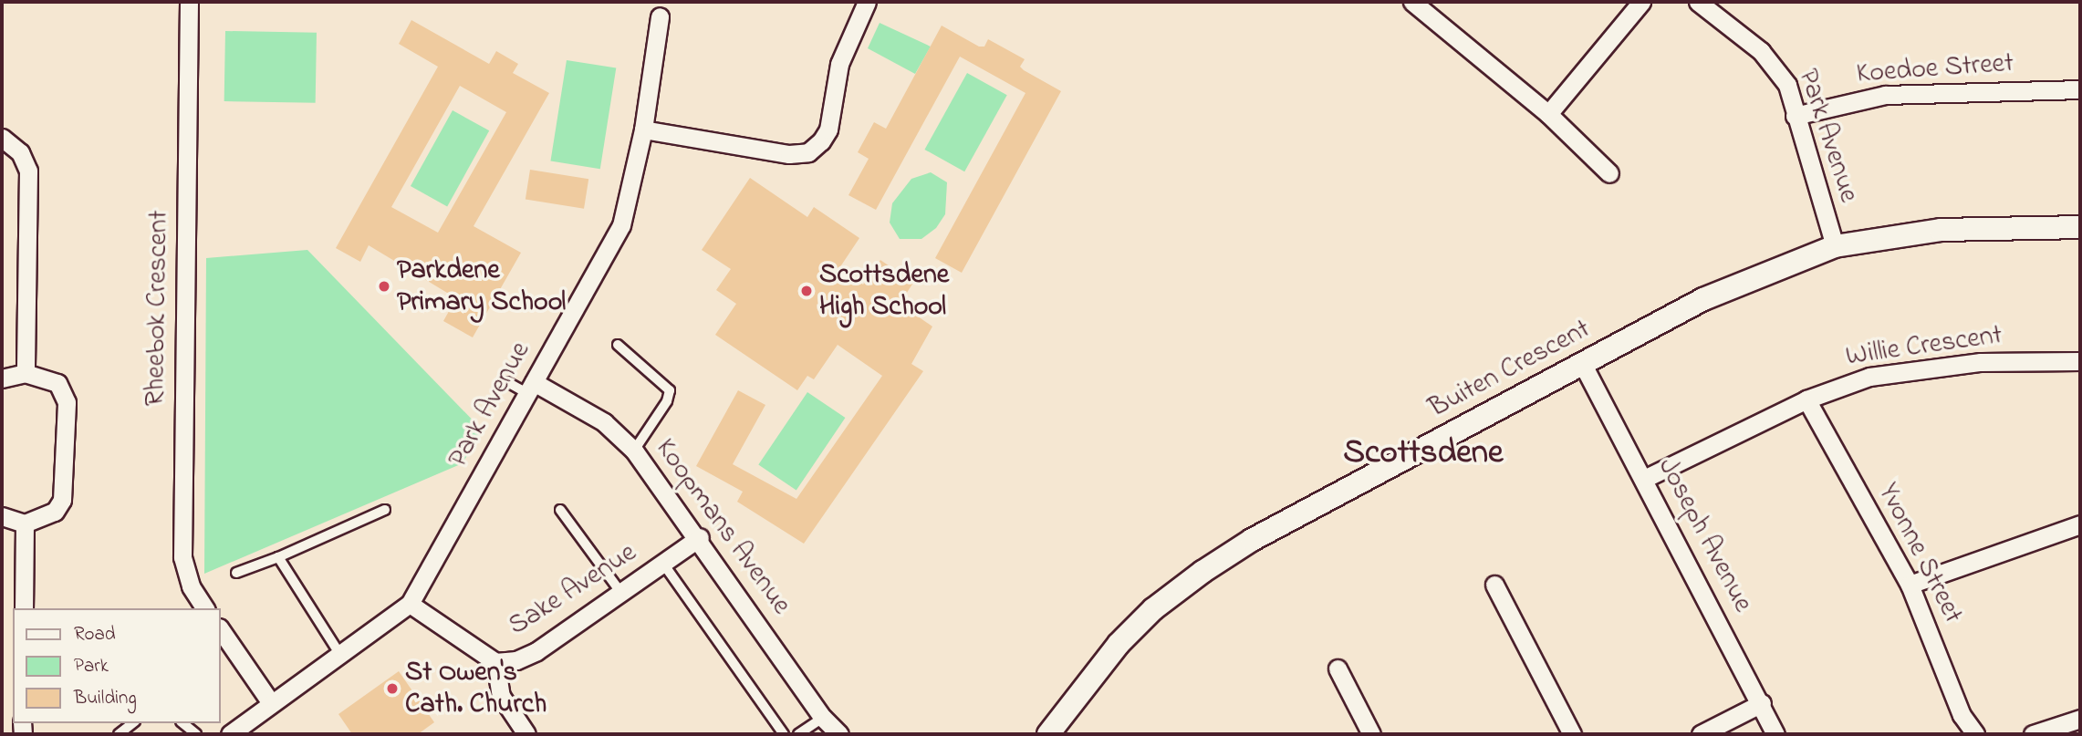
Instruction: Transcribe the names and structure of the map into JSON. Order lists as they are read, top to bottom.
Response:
{
  "streets": {
    "street": [
      "Koedoe Street",
      "Park Avenue",
      "Rheebok Crescent",
      "Willie Crescent",
      "Buiten Crescent",
      "Koopmans Avenue",
      "Joseph Avenue",
      "Yvonne Street",
      "Sake Avenue"
    ]
  },
  "crossings": [
    ["Koedoe Street", "Park Avenue"],
    ["Park Avenue", "Buiten Crescent"],
    ["Park Avenue", "Koopmans Avenue"],
    ["Park Avenue", "Sake Avenue"],
    ["Willie Crescent", "Joseph Avenue"],
    ["Willie Crescent", "Yvonne Street"],
    ["Buiten Crescent", "Joseph Avenue"],
    ["Koopmans Avenue", "Sake Avenue"]
  ],
  "districts": ["Scottsdene"],
  "places": ["Parkdene Primary School", "Scottsdene High School", "St Owen's Cath. Church"],
  "legend": ["Road", "Park", "Building"]
}
